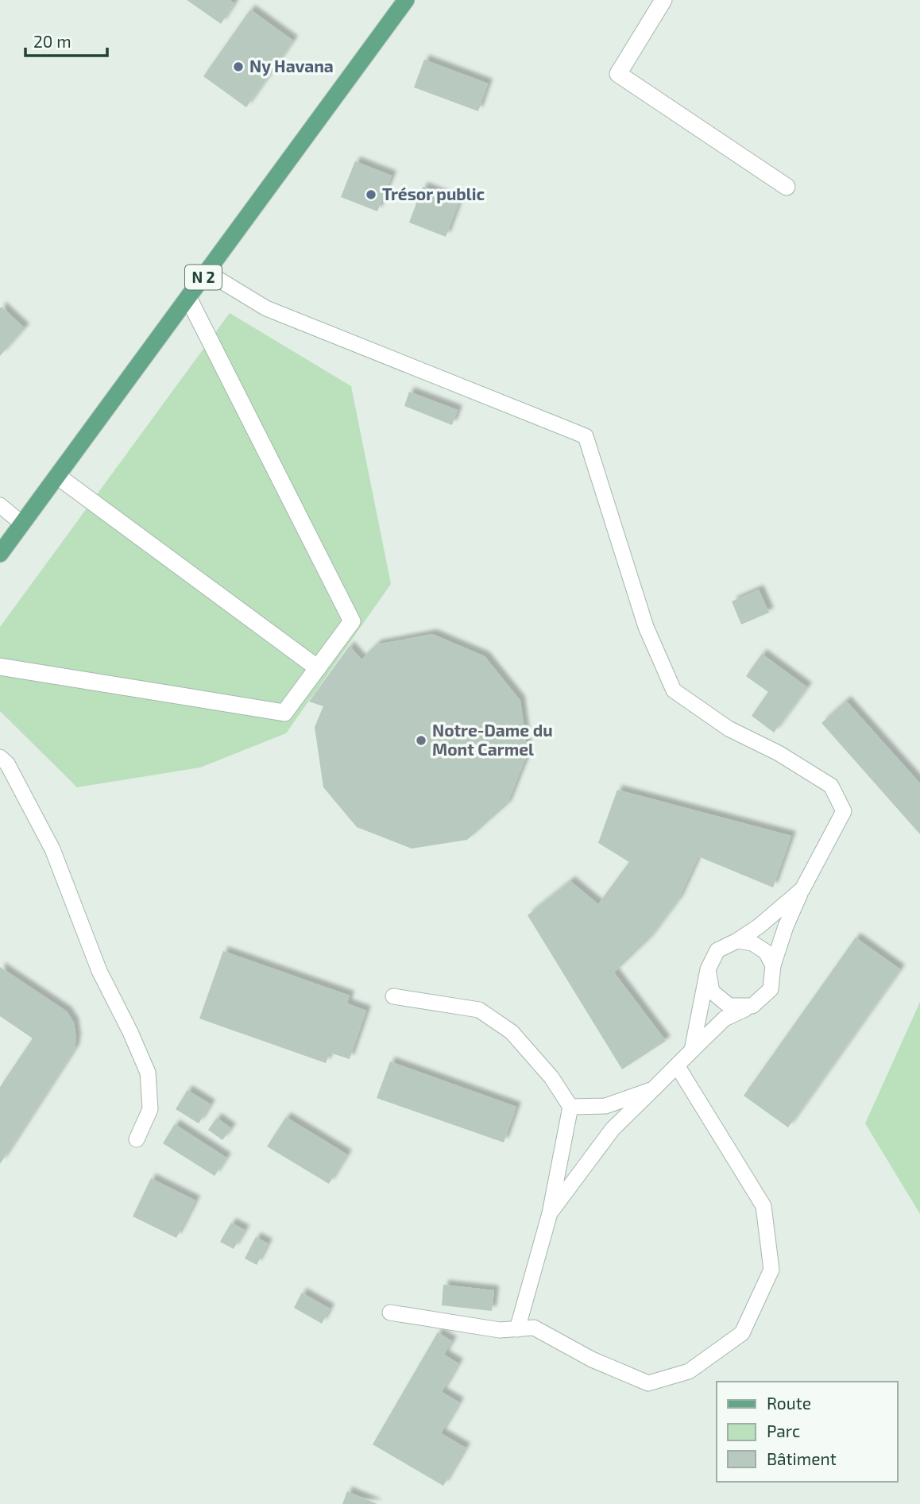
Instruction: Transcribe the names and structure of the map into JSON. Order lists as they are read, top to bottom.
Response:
{
  "streets": {
    "main road": ["N 2"]
  },
  "places": ["Ny Havana", "Trésor public", "Notre-Dame du Mont Carmel"],
  "legend": ["Route", "Parc", "Bâtiment"],
  "scale_bar": "20 m"
}
